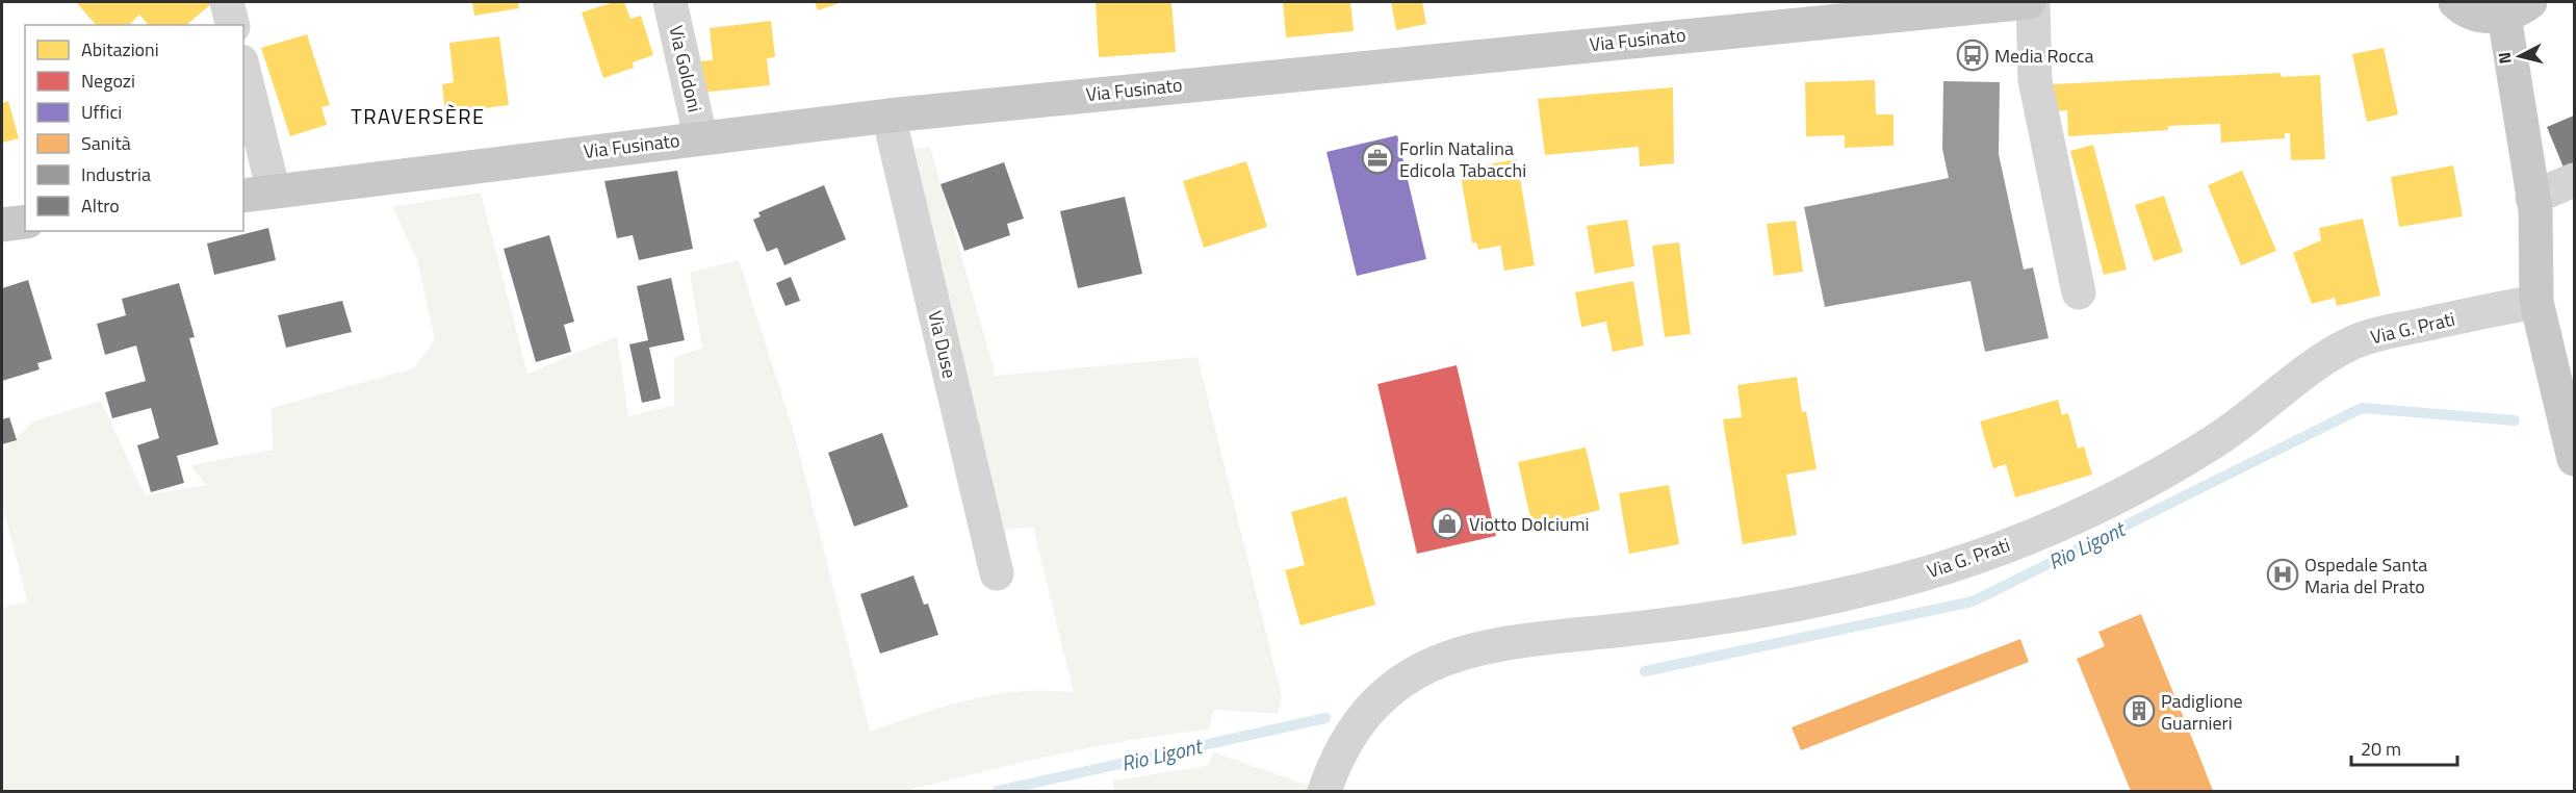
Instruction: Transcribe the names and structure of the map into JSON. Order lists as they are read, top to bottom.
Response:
{
  "streets": {
    "main road": ["Via Fusinato"],
    "street": ["Via Goldoni", "Via G. Prati", "Via Duse"]
  },
  "crossings": [
    ["Via Fusinato", "Via Goldoni"],
    ["Via Fusinato", "Via Duse"]
  ],
  "districts": ["TRAVERSÈRE"],
  "water": ["Rio Ligont"],
  "places": {
    "bus stop": ["Media Rocca"],
    "office": ["Forlin Natalina Edicola Tabacchi"],
    "shop": ["Viotto Dolciumi"],
    "hospital": ["Ospedale Santa Maria del Prato"],
    "building": ["Padiglione Guarnieri"]
  },
  "legend": [
    "Abitazioni",
    "Negozi",
    "Uffici",
    "Sanità",
    "Industria",
    "Altro"
  ],
  "scale_bar": "20 m",
  "north": "left"
}
